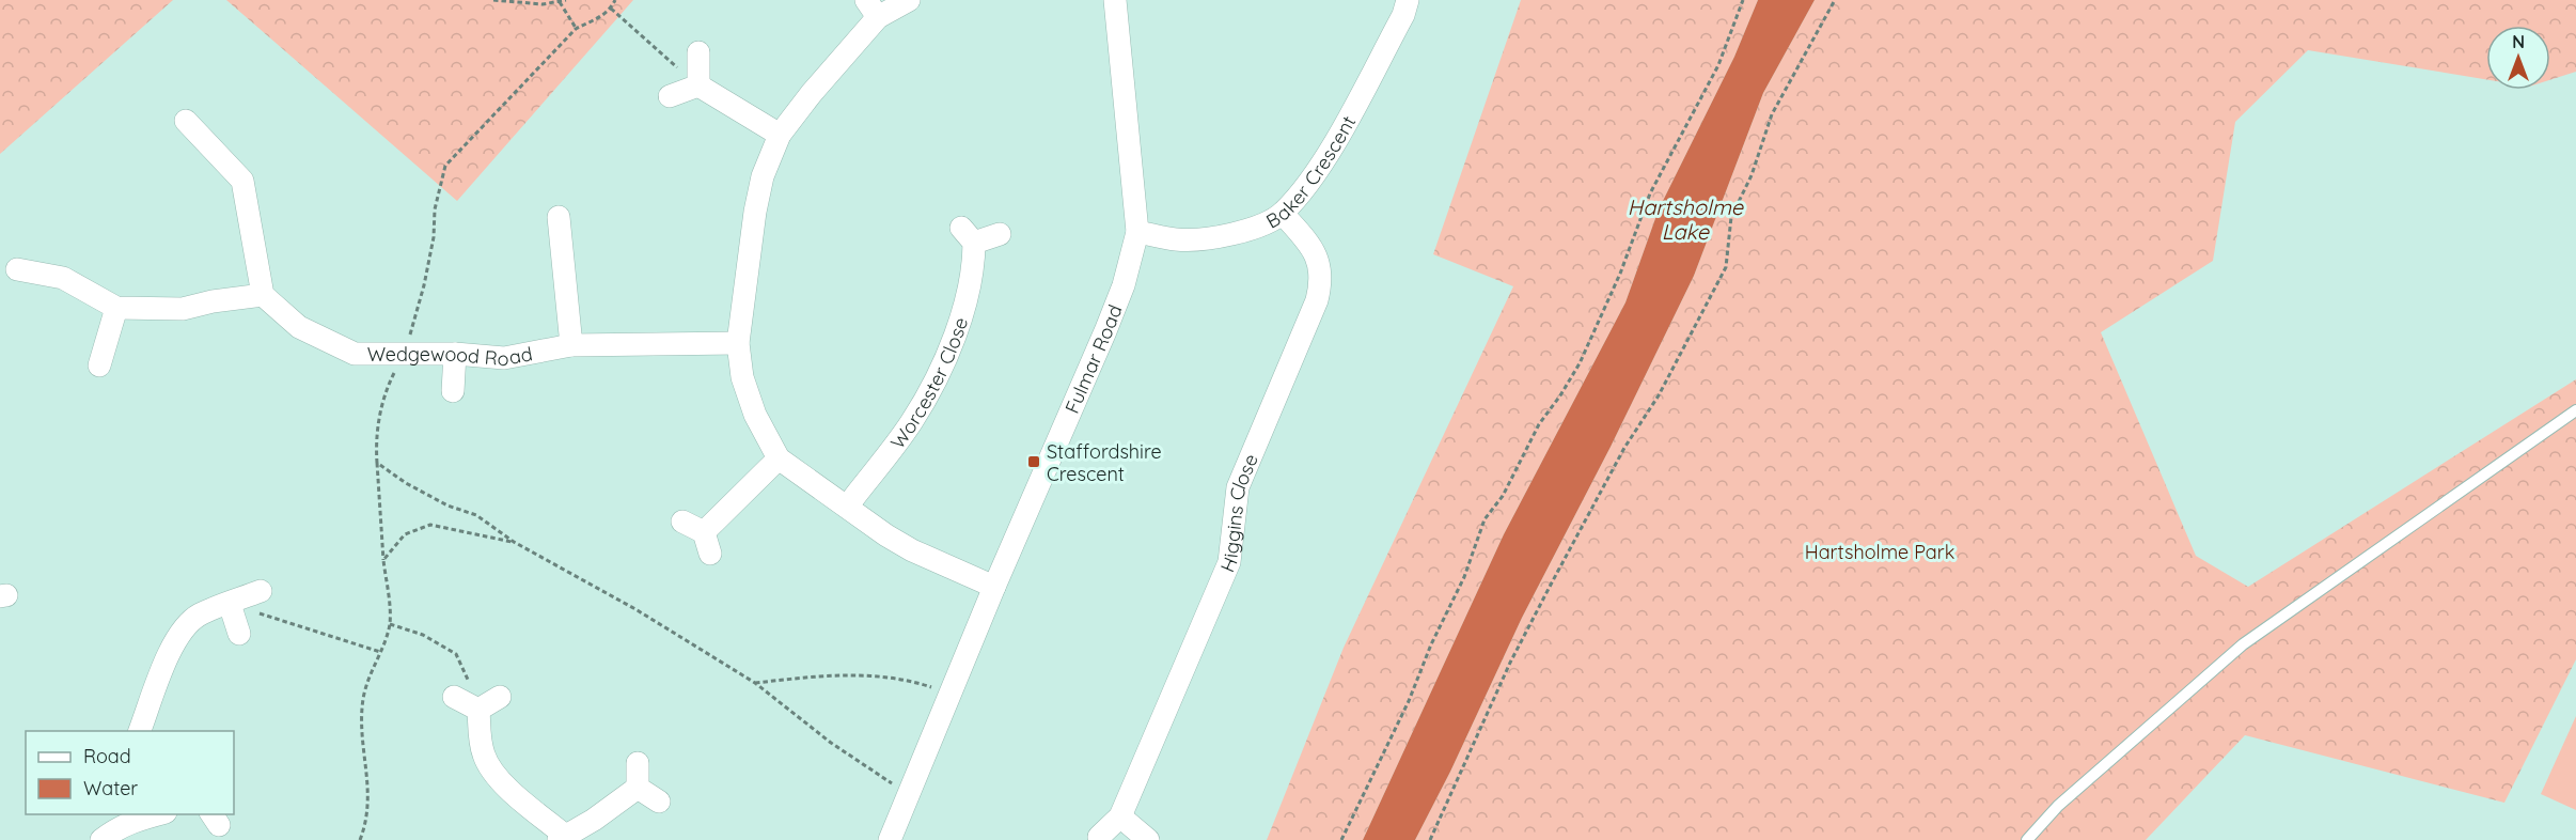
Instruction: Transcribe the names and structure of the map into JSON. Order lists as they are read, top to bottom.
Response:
{
  "streets": {
    "street": [
      "Baker Crescent",
      "Wedgewood Road",
      "Fulmar Road",
      "Worcester Close",
      "Higgins Close"
    ]
  },
  "crossings": [
    ["Baker Crescent", "Fulmar Road"],
    ["Baker Crescent", "Higgins Close"]
  ],
  "water": ["Hartsholme Lake"],
  "parks": ["Hartsholme Park"],
  "places": {
    "transit": ["Staffordshire Crescent"]
  },
  "legend": ["Road", "Water"],
  "north": "top"
}
